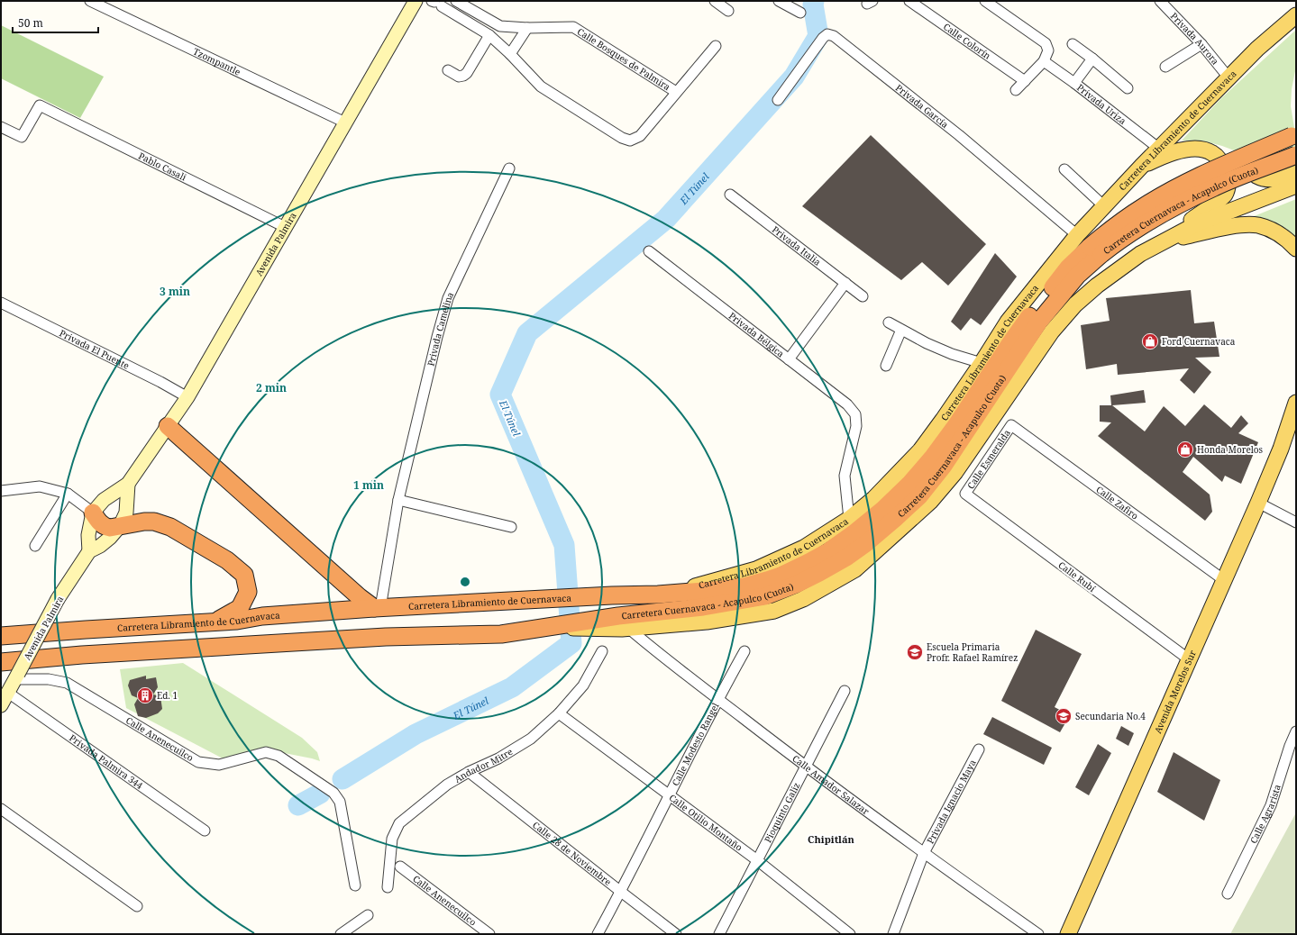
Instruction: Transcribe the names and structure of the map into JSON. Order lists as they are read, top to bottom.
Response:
{
  "streets": {
    "highway": ["Carretera Libramiento de Cuernavaca", "Carretera Cuernavaca - Acapulco (Cuota)"],
    "main road": ["Avenida Palmira", "Avenida Morelos Sur"],
    "street": [
      "Privada Aurora",
      "Calle Colorín",
      "Calle Bosques de Palmira",
      "Tzompantle",
      "Privada Uriza",
      "Privada García",
      "Pablo Casali",
      "Privada Italia",
      "Privada Camelina",
      "Privada Bélgica",
      "Privada El Puente",
      "Calle Esmeralda",
      "Calle Zafiro",
      "Calle Rubí",
      "Calle Anenecuilco",
      "Calle Modesto Rangel",
      "Privada Palmira 344",
      "Andador Mitre",
      "Calle Amador Salazar",
      "Privada Ignacio Maya",
      "Pioquinto Galiz",
      "Calle Agrarista",
      "Calle Otilio Montaño",
      "Calle 28 de Noviembre"
    ]
  },
  "crossings": [
    ["Privada Aurora", "Carretera Libramiento de Cuernavaca"],
    ["Tzompantle", "Avenida Palmira"],
    ["Privada Uriza", "Carretera Libramiento de Cuernavaca"],
    ["Privada García", "Carretera Libramiento de Cuernavaca"],
    ["Carretera Libramiento de Cuernavaca", "Carretera Cuernavaca - Acapulco (Cuota)"],
    ["Carretera Libramiento de Cuernavaca", "Privada Camelina"],
    ["Pablo Casali", "Avenida Palmira"],
    ["Carretera Cuernavaca - Acapulco (Cuota)", "Calle Amador Salazar"],
    ["Avenida Palmira", "Privada El Puente"],
    ["Avenida Palmira", "Calle Anenecuilco"],
    ["Avenida Palmira", "Privada Palmira 344"],
    ["Privada Italia", "Privada Bélgica"],
    ["Calle Esmeralda", "Calle Zafiro"],
    ["Calle Esmeralda", "Calle Rubí"],
    ["Calle Zafiro", "Avenida Morelos Sur"],
    ["Calle Rubí", "Avenida Morelos Sur"],
    ["Calle Modesto Rangel", "Calle Amador Salazar"],
    ["Calle Modesto Rangel", "Calle Otilio Montaño"],
    ["Calle Modesto Rangel", "Calle 28 de Noviembre"],
    ["Andador Mitre", "Calle Otilio Montaño"],
    ["Andador Mitre", "Calle 28 de Noviembre"],
    ["Calle Amador Salazar", "Privada Ignacio Maya"],
    ["Calle Amador Salazar", "Pioquinto Galiz"],
    ["Pioquinto Galiz", "Calle Otilio Montaño"]
  ],
  "districts": ["Chipitlán"],
  "water": ["El Túnel"],
  "places": {
    "shop": ["Ford Cuernavaca", "Honda Morelos"],
    "school or university": ["Escuela Primaria Profr. Rafael Ramírez", "Secundaria No.4"],
    "building": ["Ed. 1"]
  },
  "scale_bar": "50 m",
  "rings": ["3 min", "2 min", "1 min"]
}
